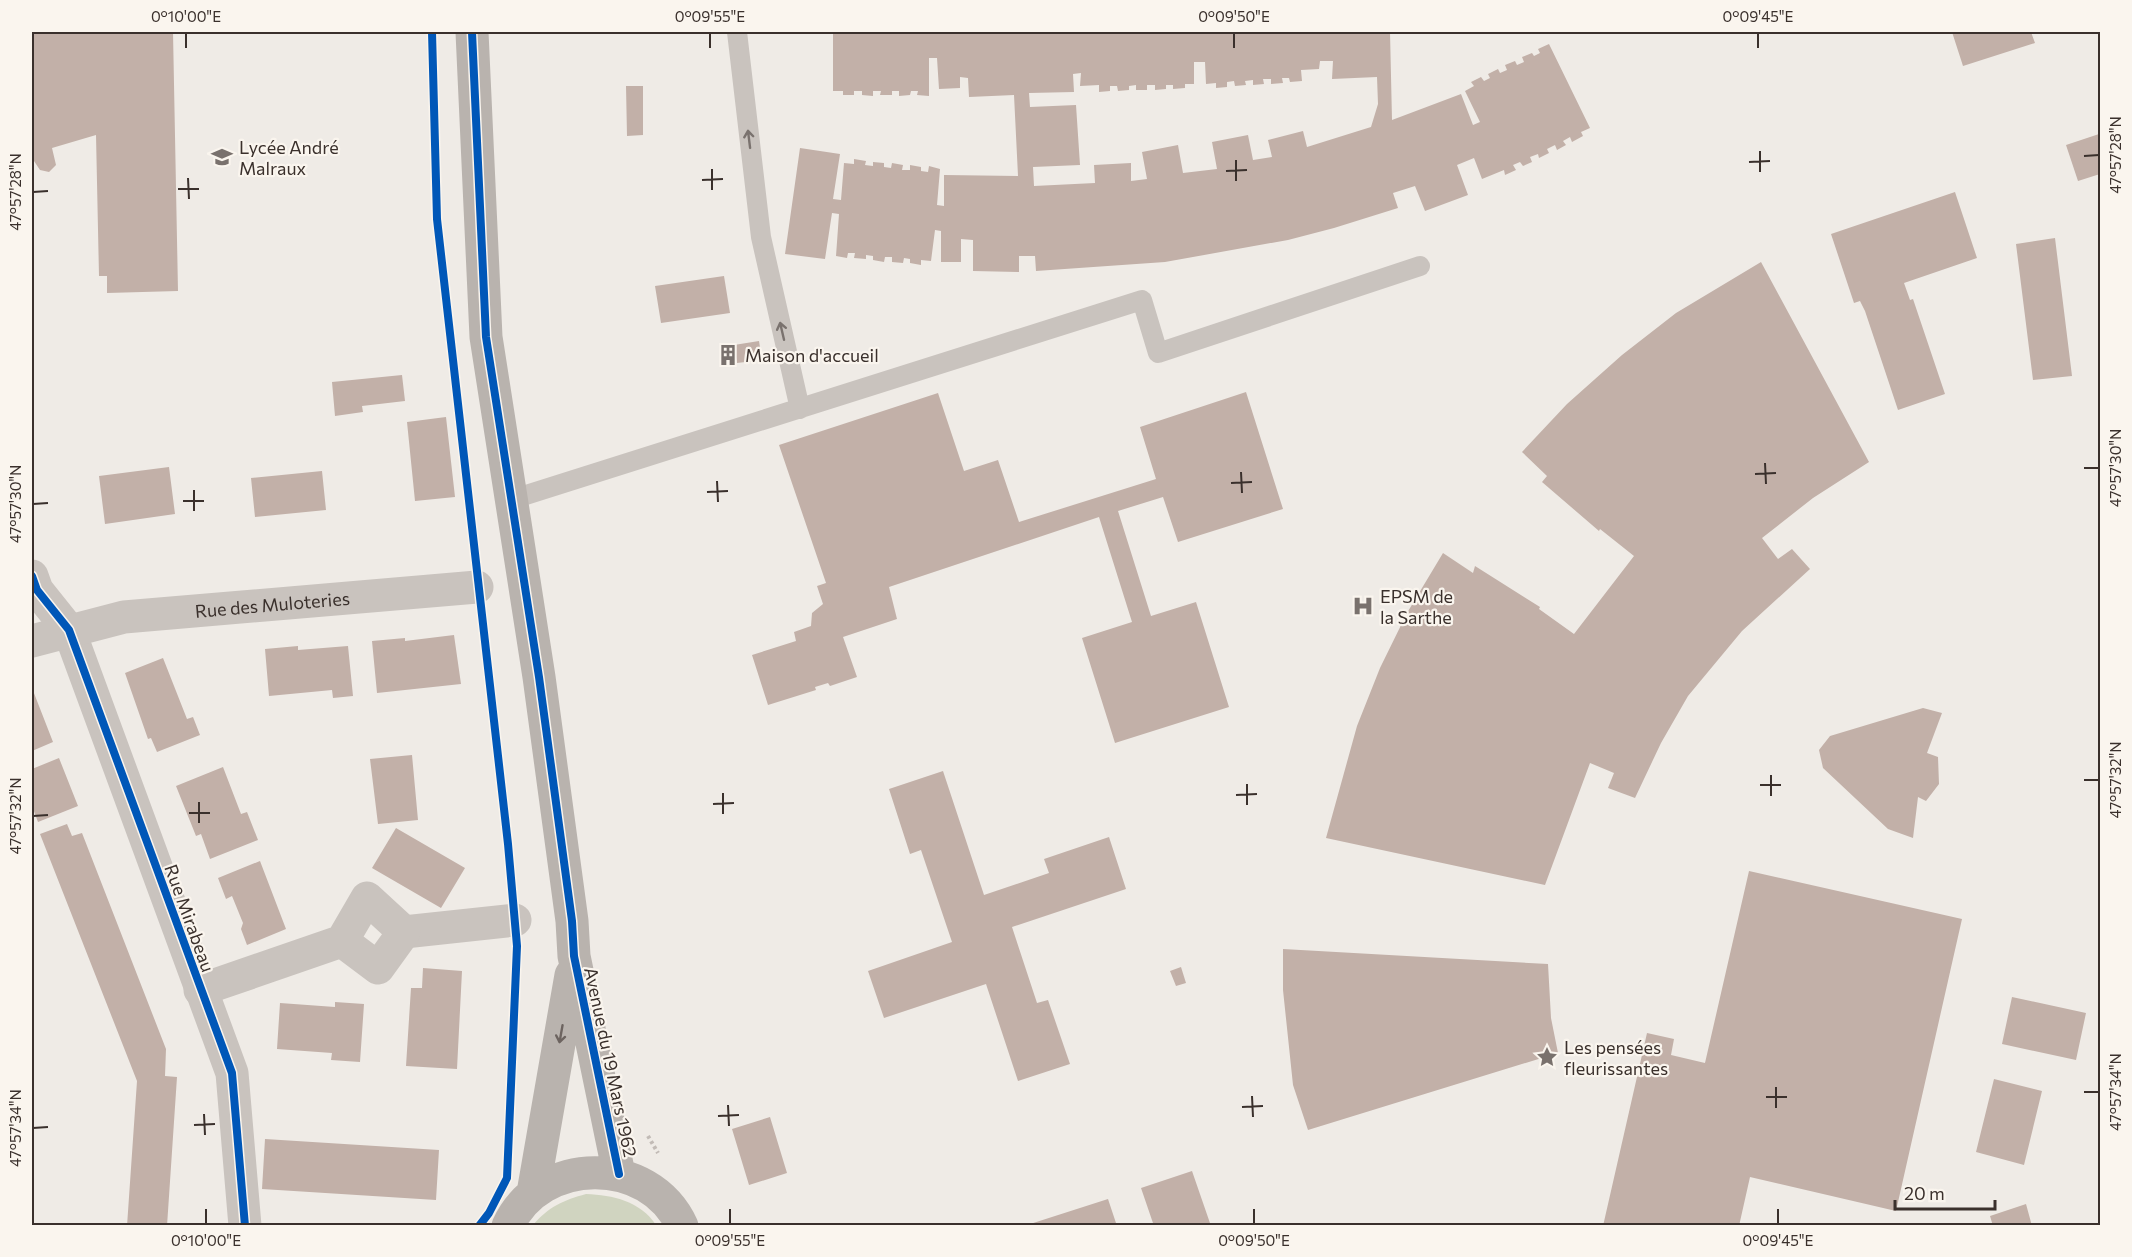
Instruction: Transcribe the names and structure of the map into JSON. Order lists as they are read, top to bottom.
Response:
{
  "streets": {
    "street": ["Rue des Muloteries", "Rue Mirabeau", "Avenue du 19 Mars 1962"]
  },
  "crossings": [
    ["Rue des Muloteries", "Rue Mirabeau"]
  ],
  "places": {
    "school or university": ["Lycée André Malraux"],
    "building": ["Maison d'accueil"],
    "hospital": ["EPSM de la Sarthe"],
    "place": ["Les pensées fleurissantes"]
  },
  "scale_bar": "20 m",
  "coordinates": [
    "0°10'00\"E",
    "0°09'55\"E",
    "0°09'50\"E",
    "0°09'45\"E",
    "47°57'28\"N",
    "47°57'30\"N",
    "47°57'32\"N",
    "47°57'34\"N"
  ]
}
